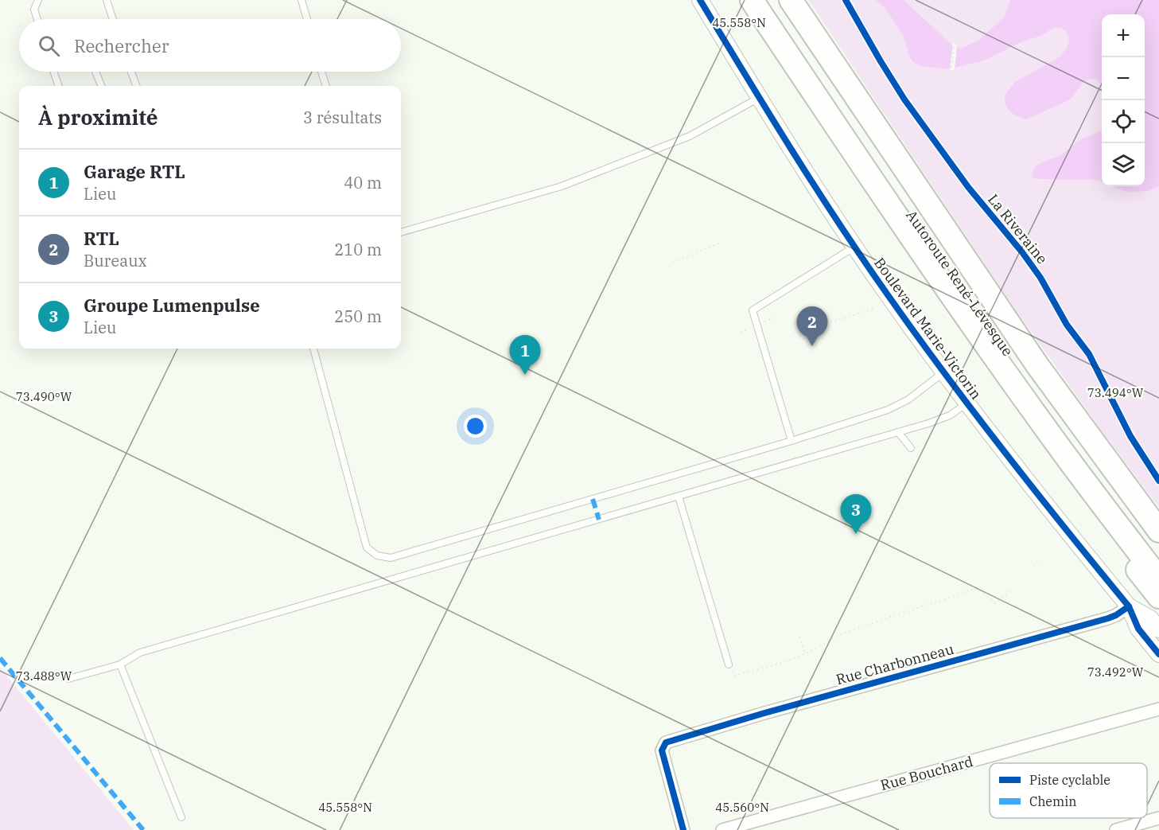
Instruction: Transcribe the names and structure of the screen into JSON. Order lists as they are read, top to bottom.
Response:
{
  "streets": {
    "highway": ["Autoroute René-Lévesque"],
    "street": ["Boulevard Marie-Victorin", "Rue Charbonneau", "Rue Bouchard"],
    "cycle path": ["La Riveraine"]
  },
  "crossings": [
    ["Boulevard Marie-Victorin", "Rue Charbonneau"]
  ],
  "legend": ["Piste cyclable", "Chemin"],
  "page": {
    "map_buttons": ["+", "−"],
    "search": "Rechercher",
    "heading": ["À proximité", "3 résultats"],
    "list": [
      {
        "mark": "1",
        "name": "Garage RTL",
        "note": "Lieu",
        "value": "40 m"
      },
      {
        "mark": "2",
        "name": "RTL",
        "note": "Bureaux",
        "value": "210 m"
      },
      {
        "mark": "3",
        "name": "Groupe Lumenpulse",
        "note": "Lieu",
        "value": "250 m"
      }
    ],
    "pins": ["2", "1", "3"]
  },
  "coordinates": [
    "45.558°N",
    "73.494°W",
    "73.490°W",
    "73.492°W",
    "73.488°W",
    "45.560°N"
  ]
}
